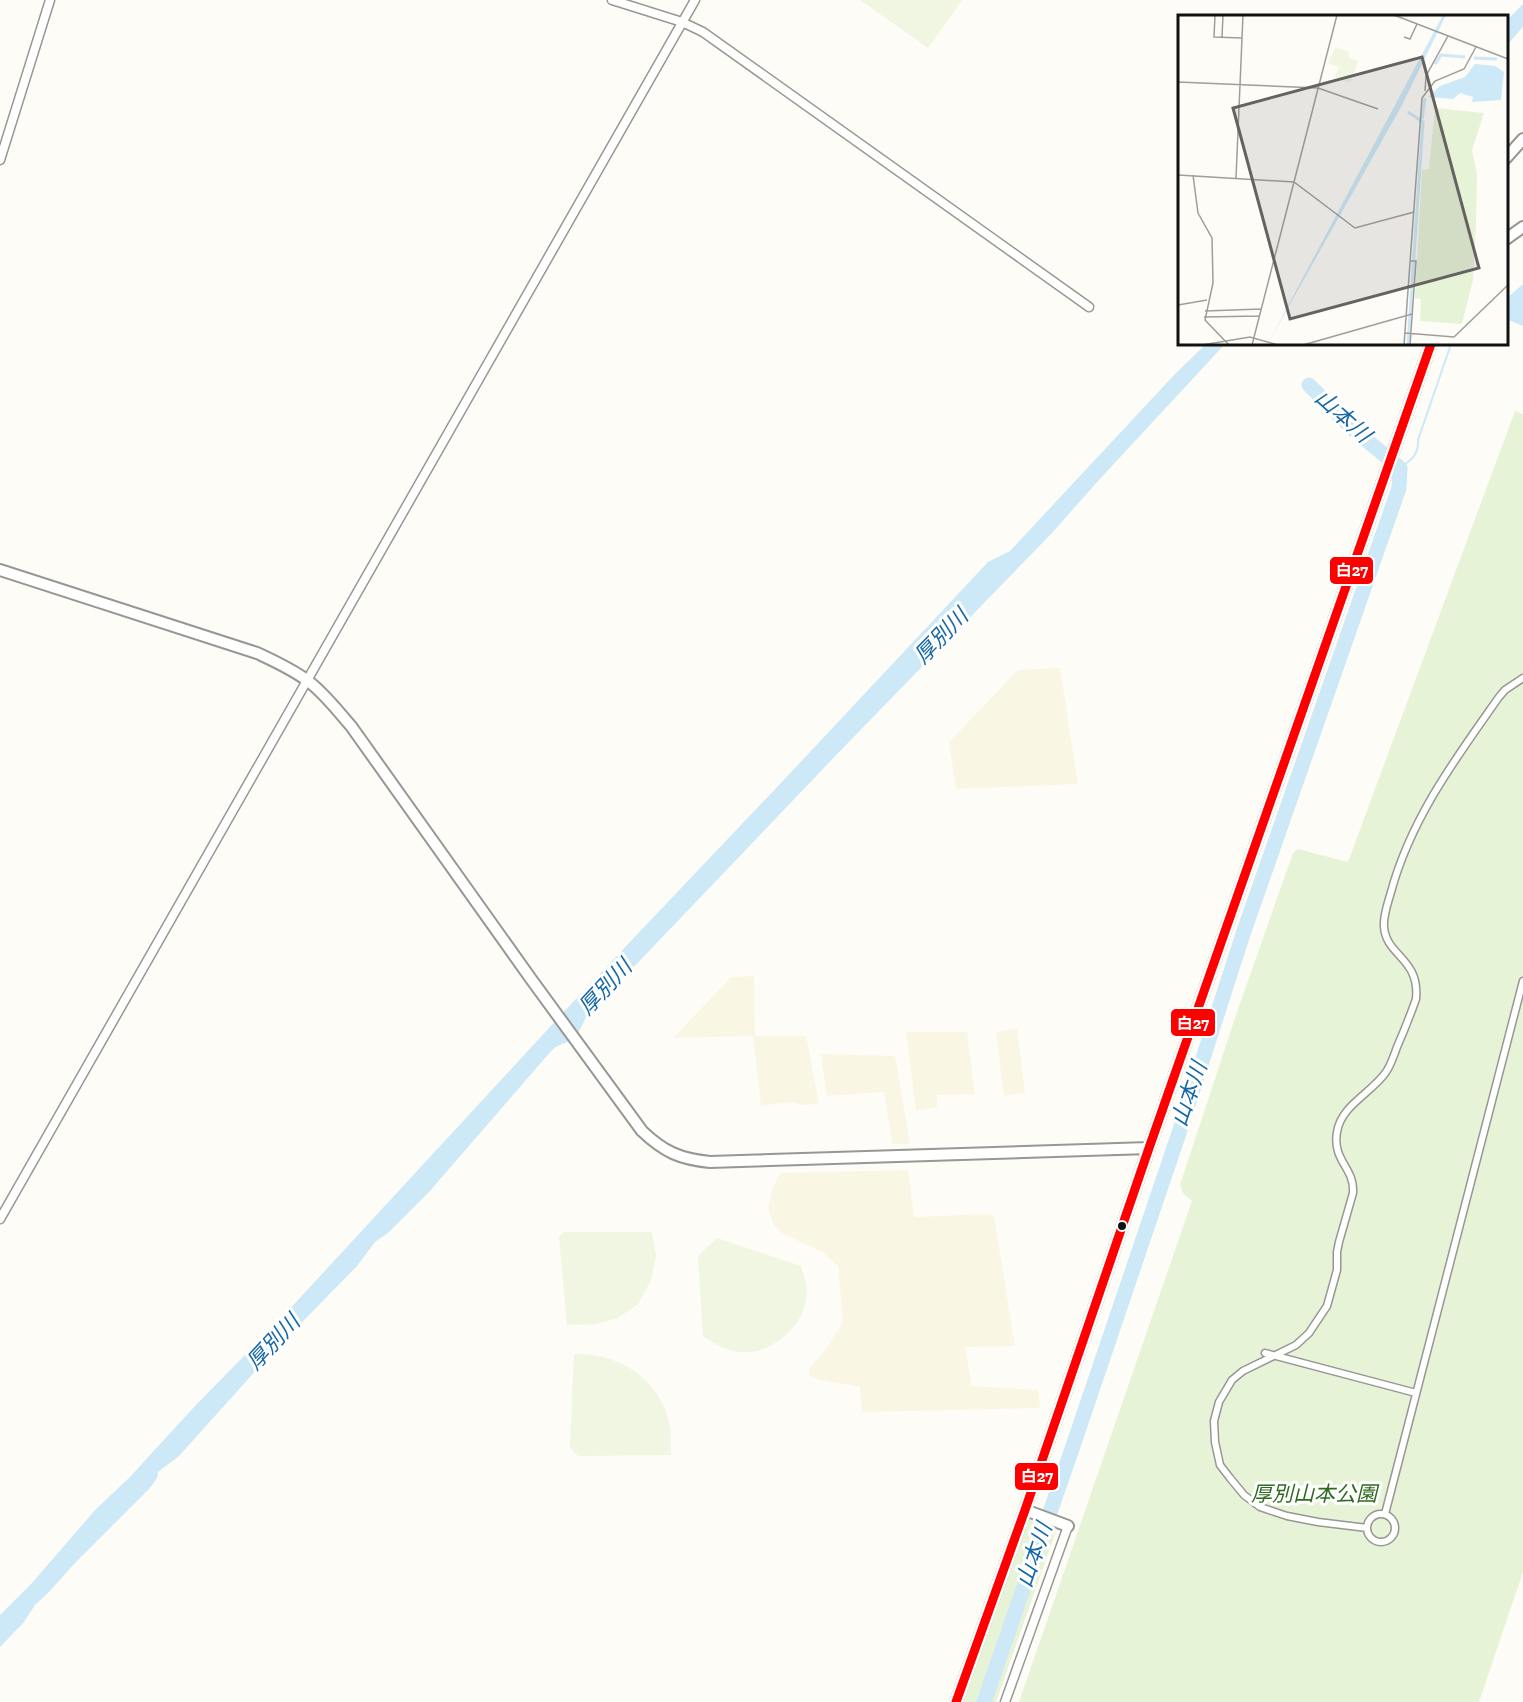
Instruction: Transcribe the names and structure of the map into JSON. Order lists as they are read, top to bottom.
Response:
{
  "water": ["山本川", "厚別川"],
  "parks": ["厚別山本公園"],
  "lines": ["transit line 白27"]
}
